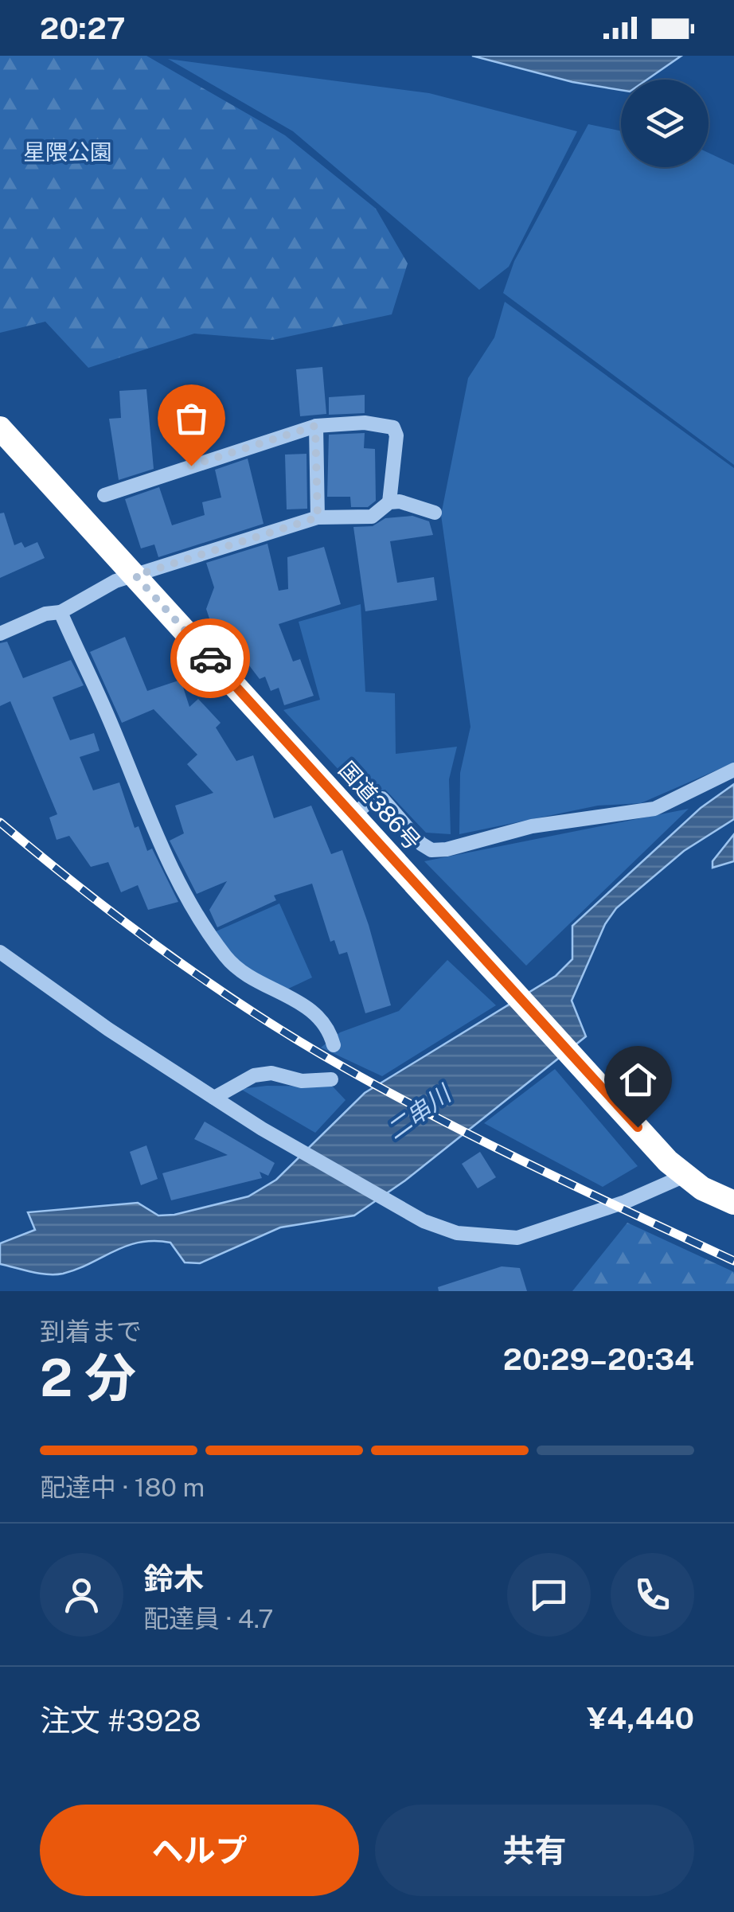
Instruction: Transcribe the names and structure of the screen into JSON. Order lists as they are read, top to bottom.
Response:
{
  "streets": {
    "highway": ["国道386号"]
  },
  "water": ["二串川"],
  "parks": ["星隈公園"],
  "page": {
    "status": "20:27",
    "heading": ["2 分", "到着まで", "20:29–20:34"],
    "panel": [
      "鈴木",
      "配達員 · 4.7",
      "注文 #3928",
      "¥4,440"
    ],
    "bar": "配達中 · 180 m",
    "buttons": ["ヘルプ", "共有"]
  }
}
